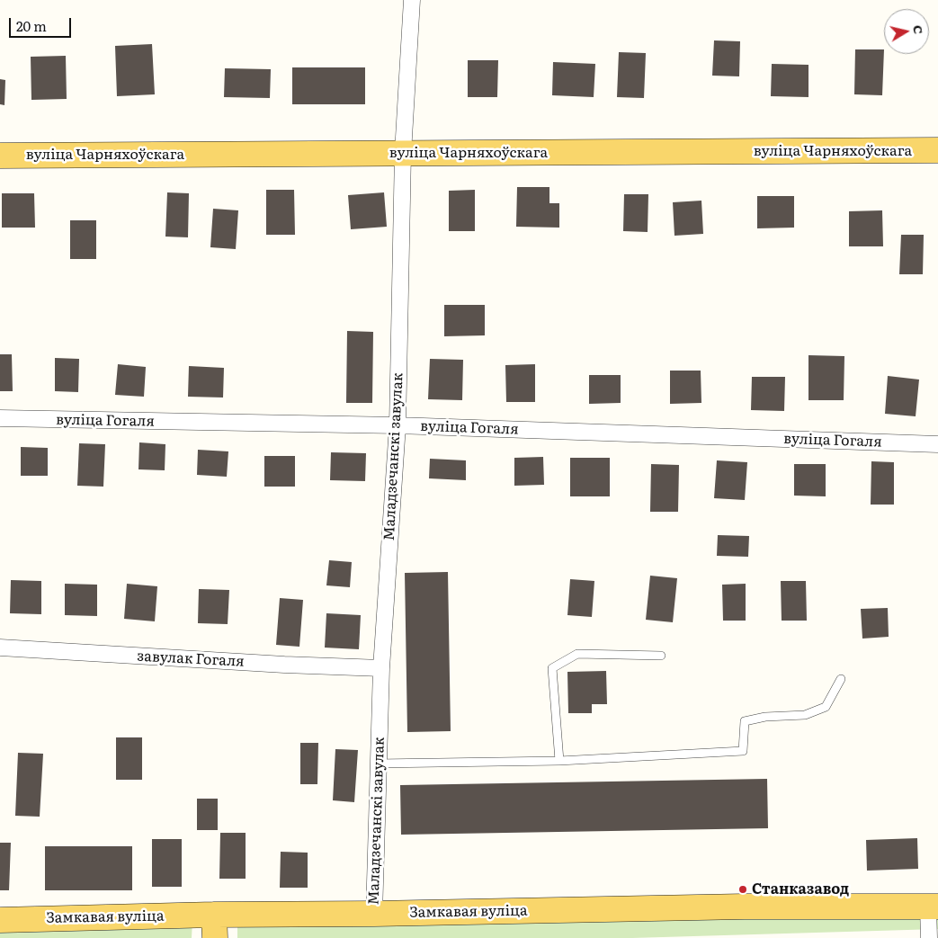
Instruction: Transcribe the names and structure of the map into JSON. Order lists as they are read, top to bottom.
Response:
{
  "streets": {
    "main road": ["вуліца Чарняхоўскага", "Замкавая вуліца"],
    "street": ["вуліца Гогаля", "Маладзечанскі завулак", "завулак Гогаля"]
  },
  "crossings": [
    ["вуліца Чарняхоўскага", "Маладзечанскі завулак"],
    ["вуліца Гогаля", "Маладзечанскі завулак"],
    ["Маладзечанскі завулак", "завулак Гогаля"],
    ["Маладзечанскі завулак", "Замкавая вуліца"]
  ],
  "places": ["Станказавод"],
  "scale_bar": "20 m",
  "north": "right"
}
